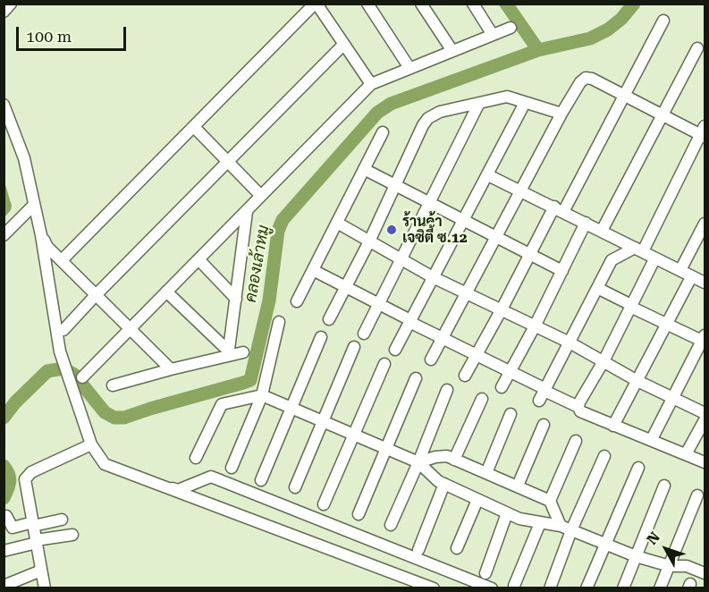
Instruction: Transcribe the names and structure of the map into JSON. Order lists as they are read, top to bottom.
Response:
{
  "water": ["คลองเล้าหมู"],
  "places": ["ร้านค้า เจซิตี้ ซ.12"],
  "scale_bar": "100 m",
  "north": "top left"
}
